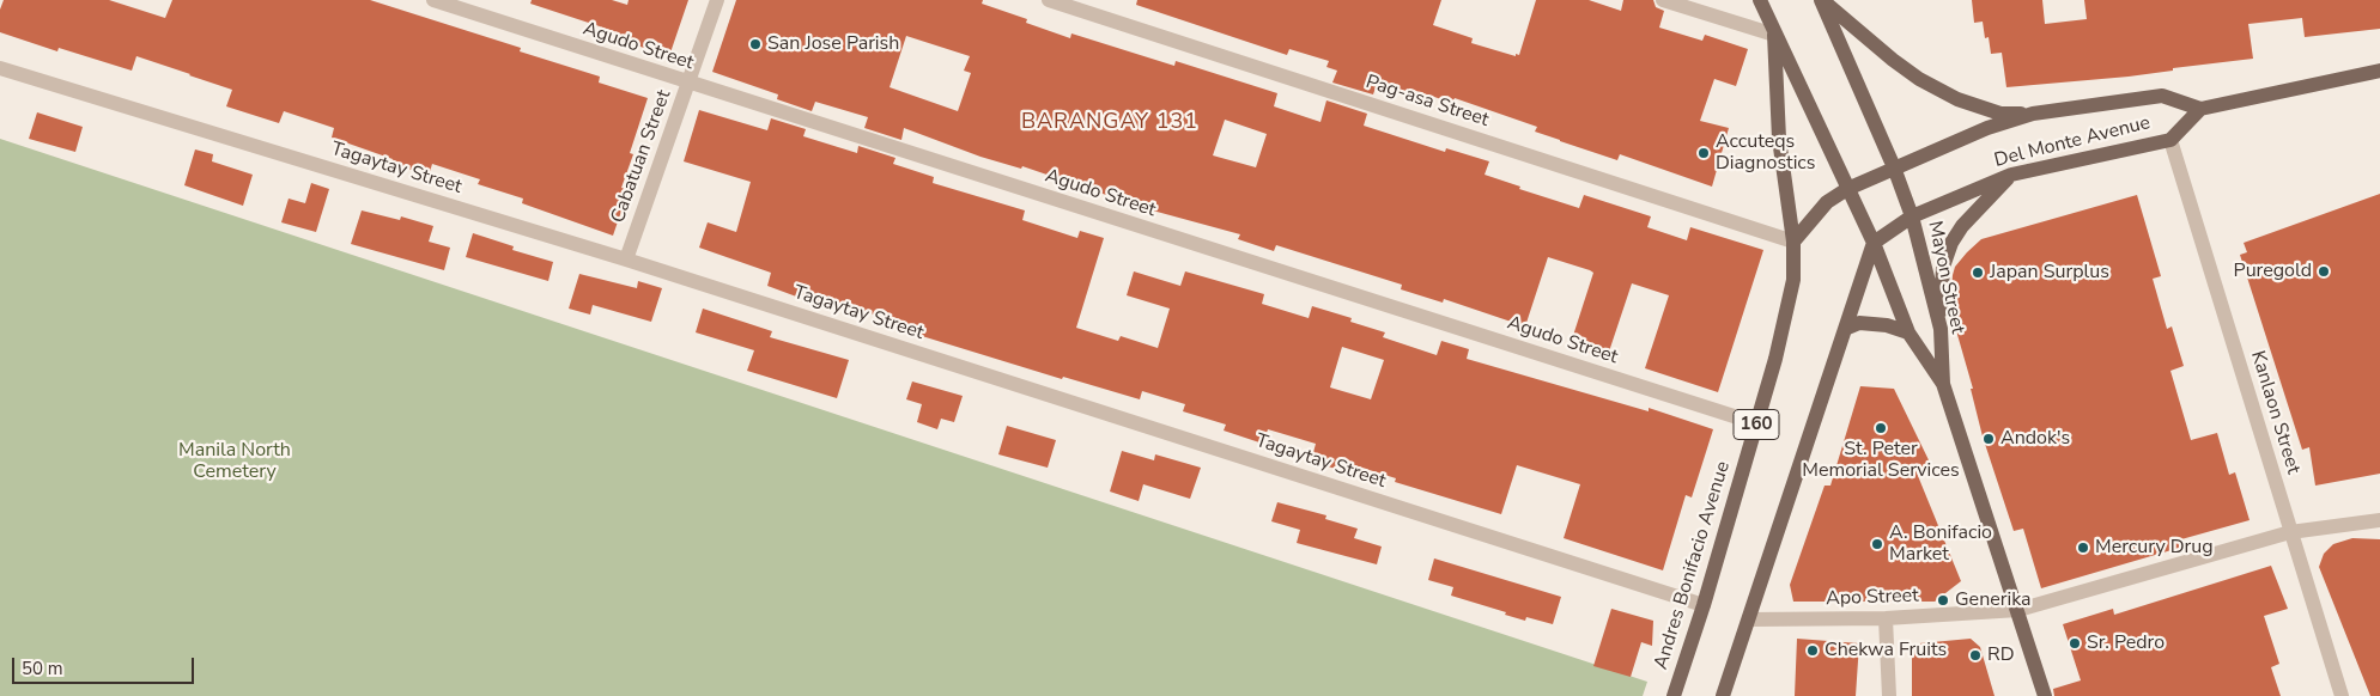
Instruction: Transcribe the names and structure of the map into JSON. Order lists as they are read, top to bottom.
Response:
{
  "streets": {
    "main road": [
      "Del Monte Avenue",
      "Mayon Street",
      "160",
      "Andres Bonifacio Avenue"
    ],
    "street": [
      "Agudo Street",
      "Pag-asa Street",
      "Cabatuan Street",
      "Tagaytay Street",
      "Kanlaon Street",
      "Apo Street"
    ]
  },
  "crossings": [
    ["Agudo Street", "Cabatuan Street"],
    ["Agudo Street", "Andres Bonifacio Avenue"],
    ["Pag-asa Street", "Andres Bonifacio Avenue"],
    ["Del Monte Avenue", "Mayon Street"],
    ["Del Monte Avenue", "Kanlaon Street"],
    ["Cabatuan Street", "Tagaytay Street"],
    ["Tagaytay Street", "Andres Bonifacio Avenue"],
    ["Mayon Street", "160"],
    ["Mayon Street", "Apo Street"],
    ["Kanlaon Street", "Apo Street"],
    ["160", "Apo Street"]
  ],
  "districts": ["BARANGAY 131"],
  "parks": ["Manila North Cemetery"],
  "places": [
    "San Jose Parish",
    "Accuteqs Diagnostics",
    "Puregold",
    "Japan Surplus",
    "St. Peter Memorial Services",
    "Andok's",
    "A. Bonifacio Market",
    "Mercury Drug",
    "Generika",
    "Sr. Pedro",
    "Chekwa Fruits",
    "RD"
  ],
  "scale_bar": "50 m"
}
